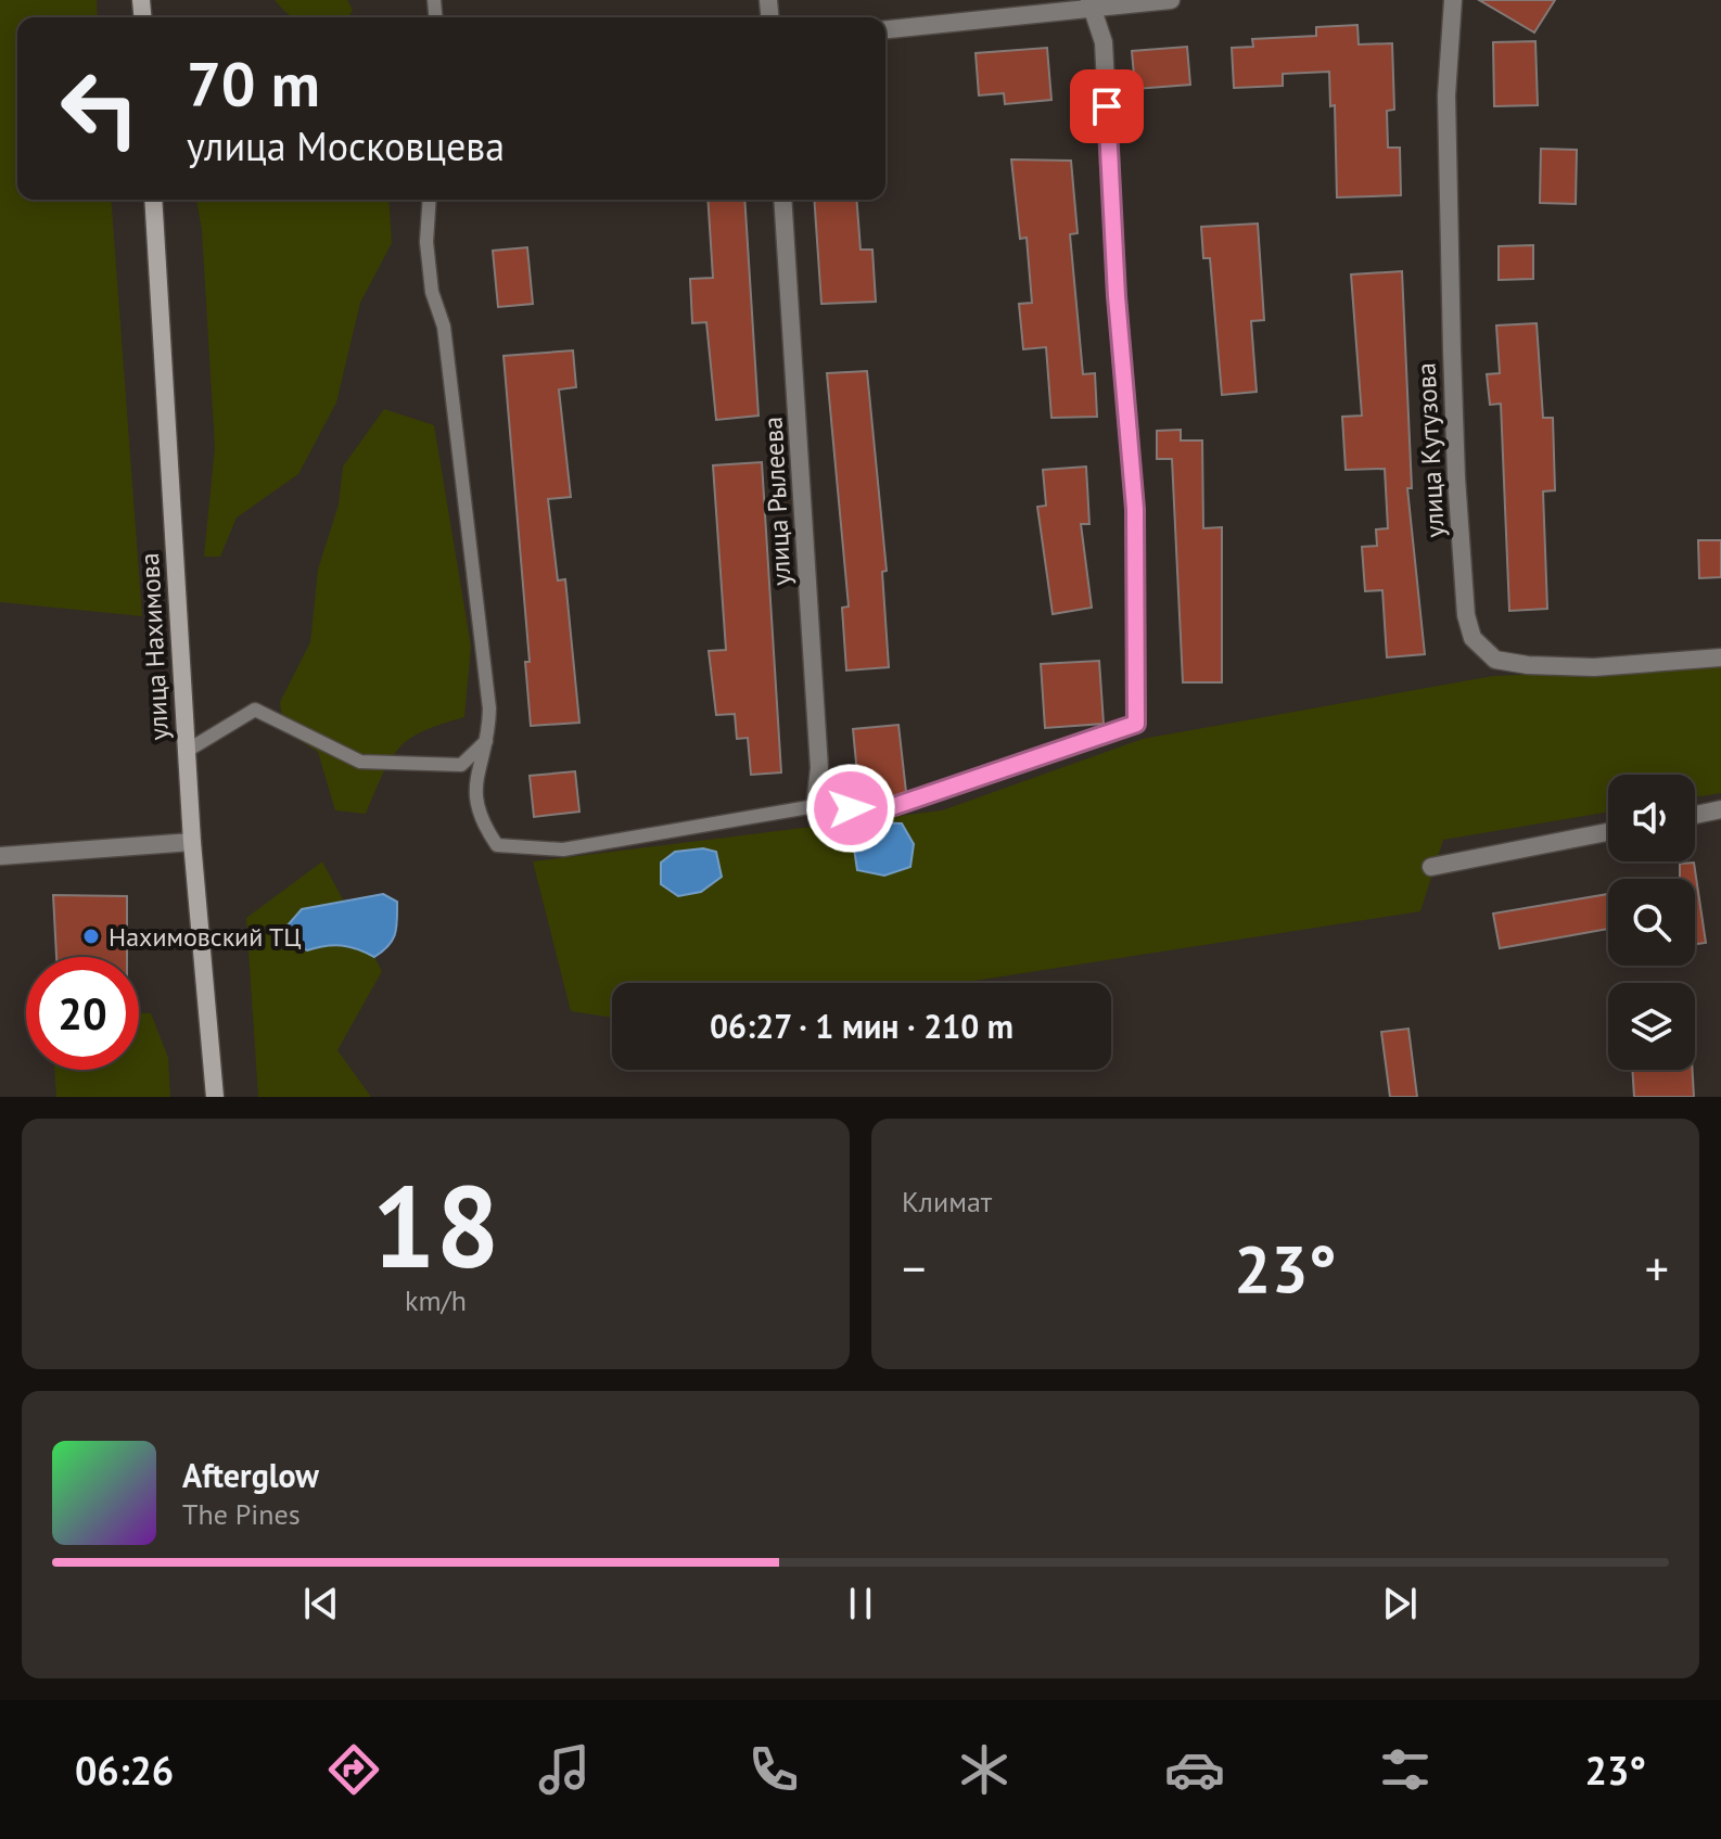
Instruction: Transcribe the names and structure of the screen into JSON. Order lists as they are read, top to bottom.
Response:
{
  "streets": {
    "main road": ["улица Нахимова"],
    "street": ["улица Кутузова", "улица Рылеева"]
  },
  "places": ["Нахимовский ТЦ"],
  "page": {
    "turn": ["70 m", "улица Московцева"],
    "limit": "20",
    "trip": "06:27 · 1 мин · 210 m",
    "tile": [
      ["18", "km/h"],
      "Климат"
    ],
    "heat": ["−", "23°", "+"],
    "song": ["Afterglow", "The Pines"],
    "tabs": ["06:26", "23°"]
  }
}
